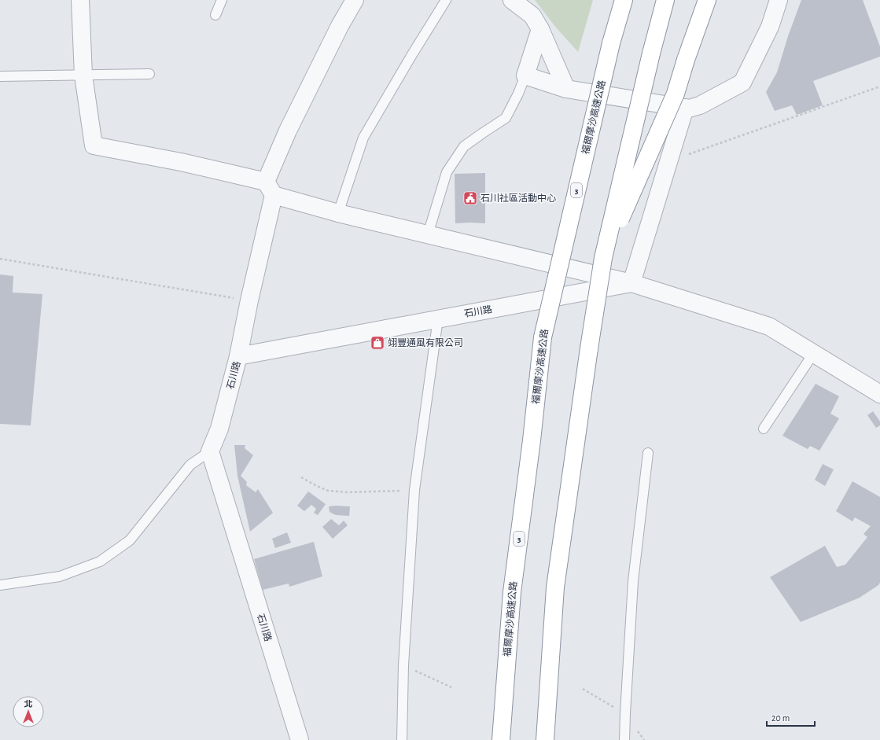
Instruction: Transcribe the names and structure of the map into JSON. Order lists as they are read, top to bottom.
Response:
{
  "streets": {
    "highway": ["福爾摩沙高速公路", "3"],
    "street": ["石川路"]
  },
  "places": {
    "public building": ["石川社區活動中心"],
    "shop": ["翊豐通風有限公司"]
  },
  "scale_bar": "20 m",
  "north": "top"
}
